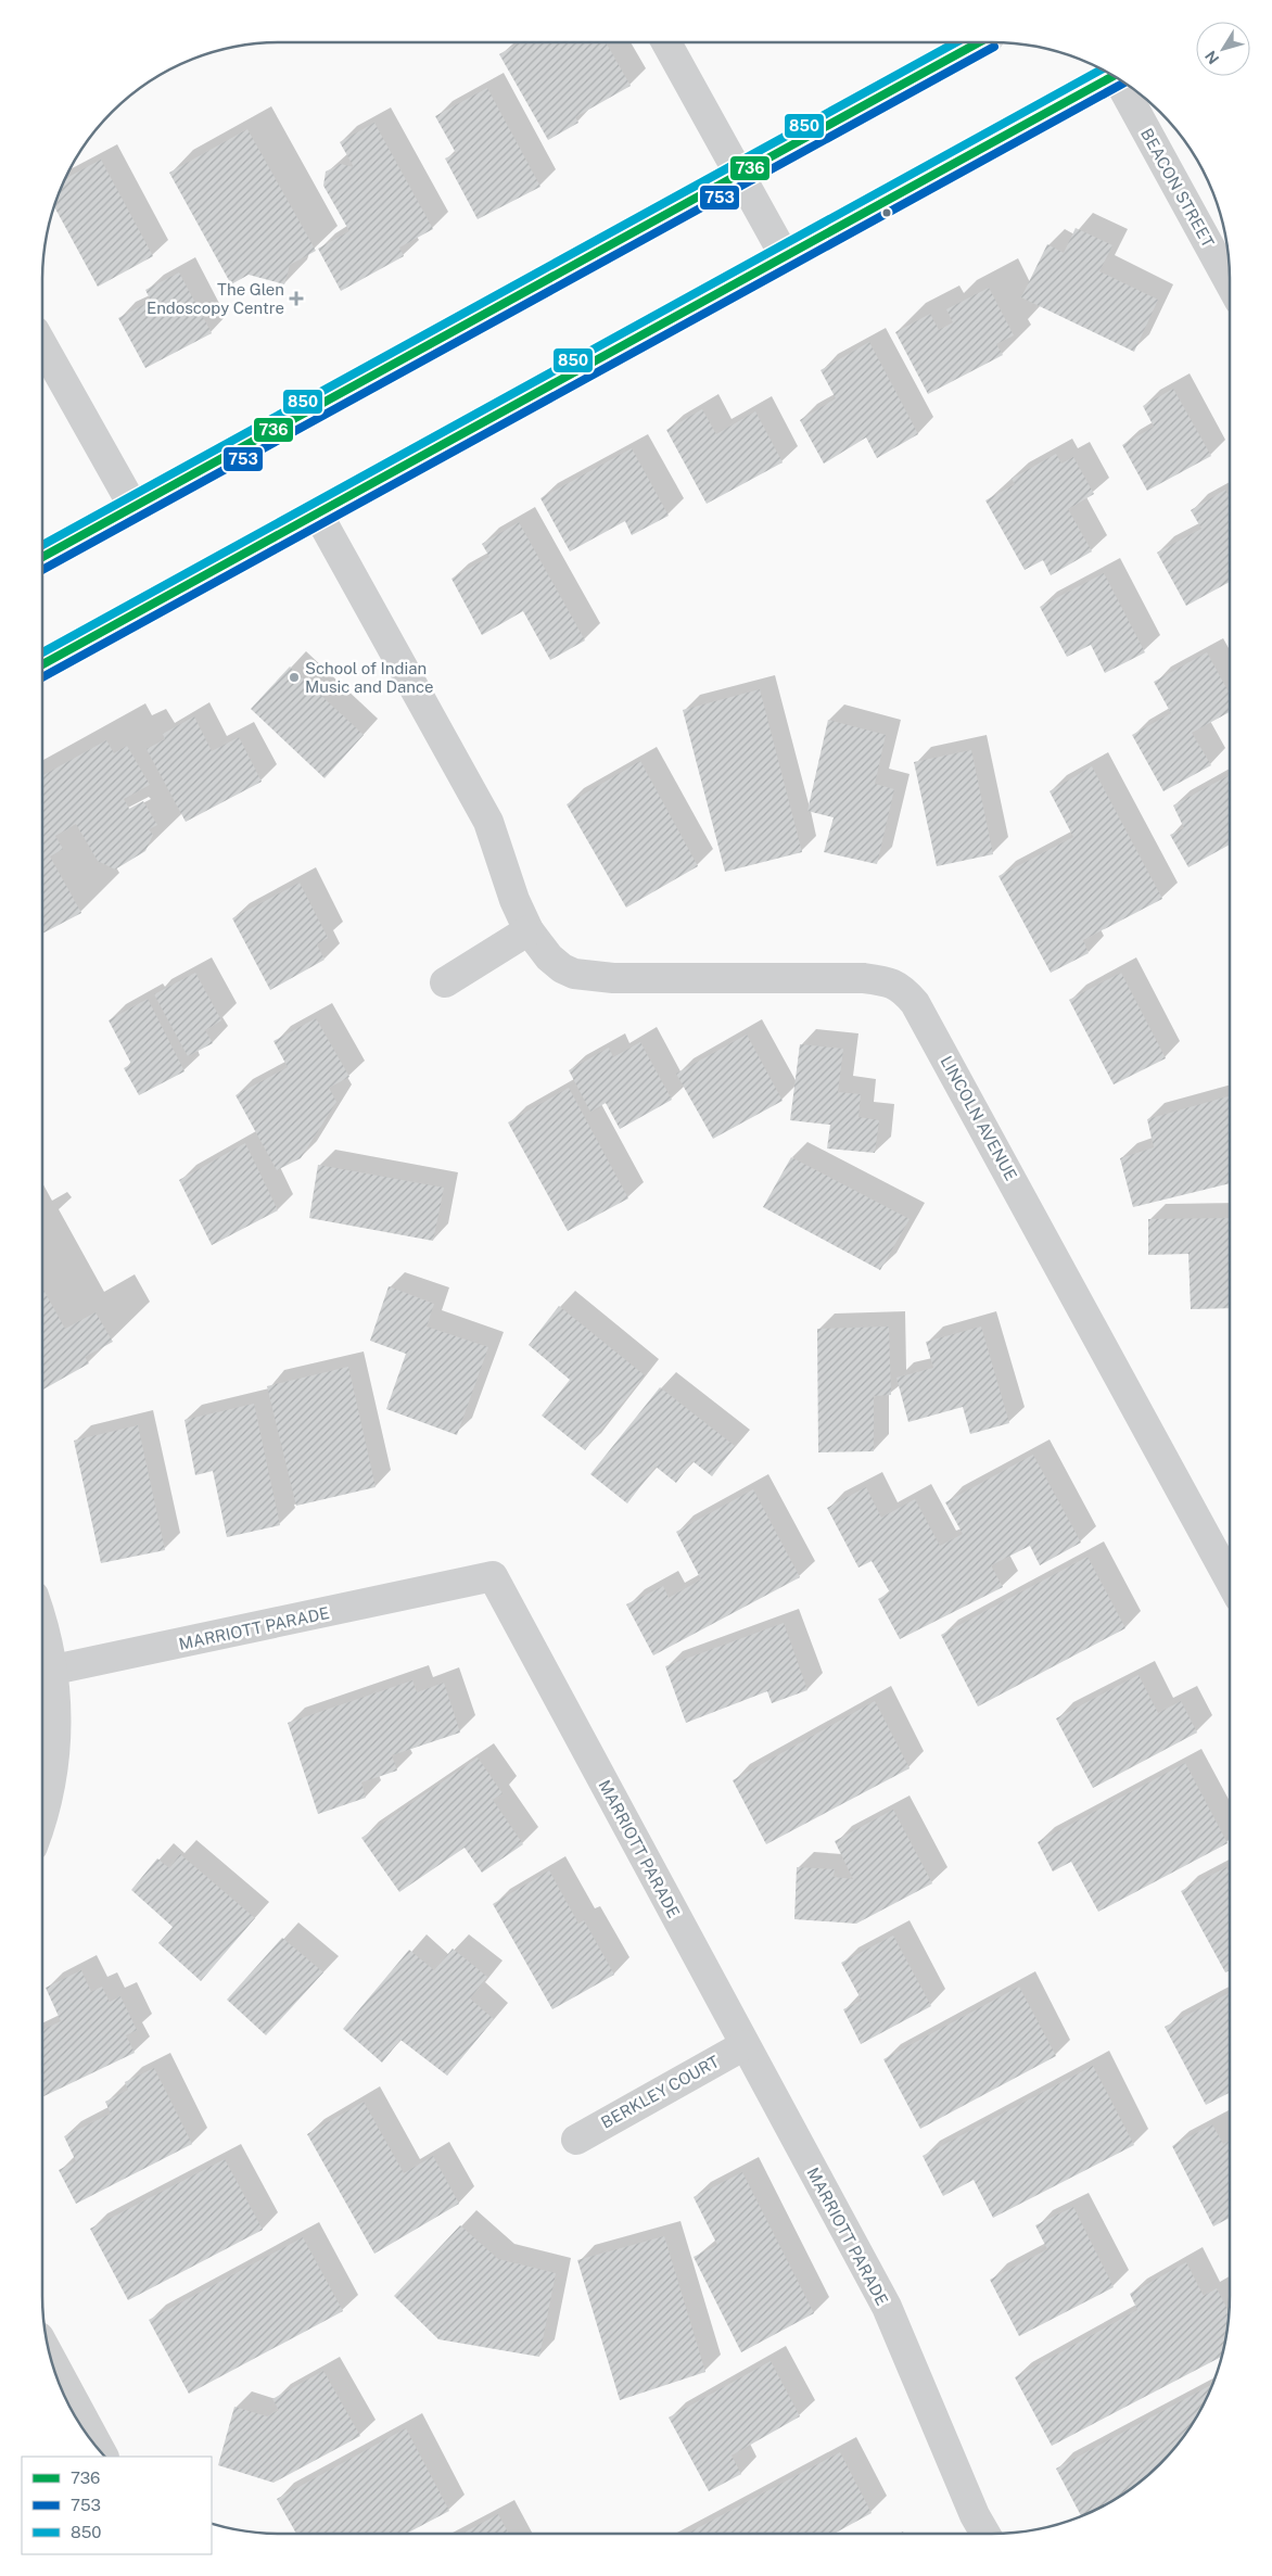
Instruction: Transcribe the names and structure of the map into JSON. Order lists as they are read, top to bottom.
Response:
{
  "streets": {
    "street": [
      "BEACON STREET",
      "LINCOLN AVENUE",
      "MARRIOTT PARADE",
      "BERKLEY COURT"
    ]
  },
  "crossings": [
    ["MARRIOTT PARADE", "BERKLEY COURT"]
  ],
  "places": {
    "health": ["The Glen Endoscopy Centre"],
    "other": ["School of Indian Music and Dance"]
  },
  "lines": ["transit line 736", "transit line 850", "transit line 753"],
  "legend": ["736", "753", "850"],
  "north": "bottom left"
}
